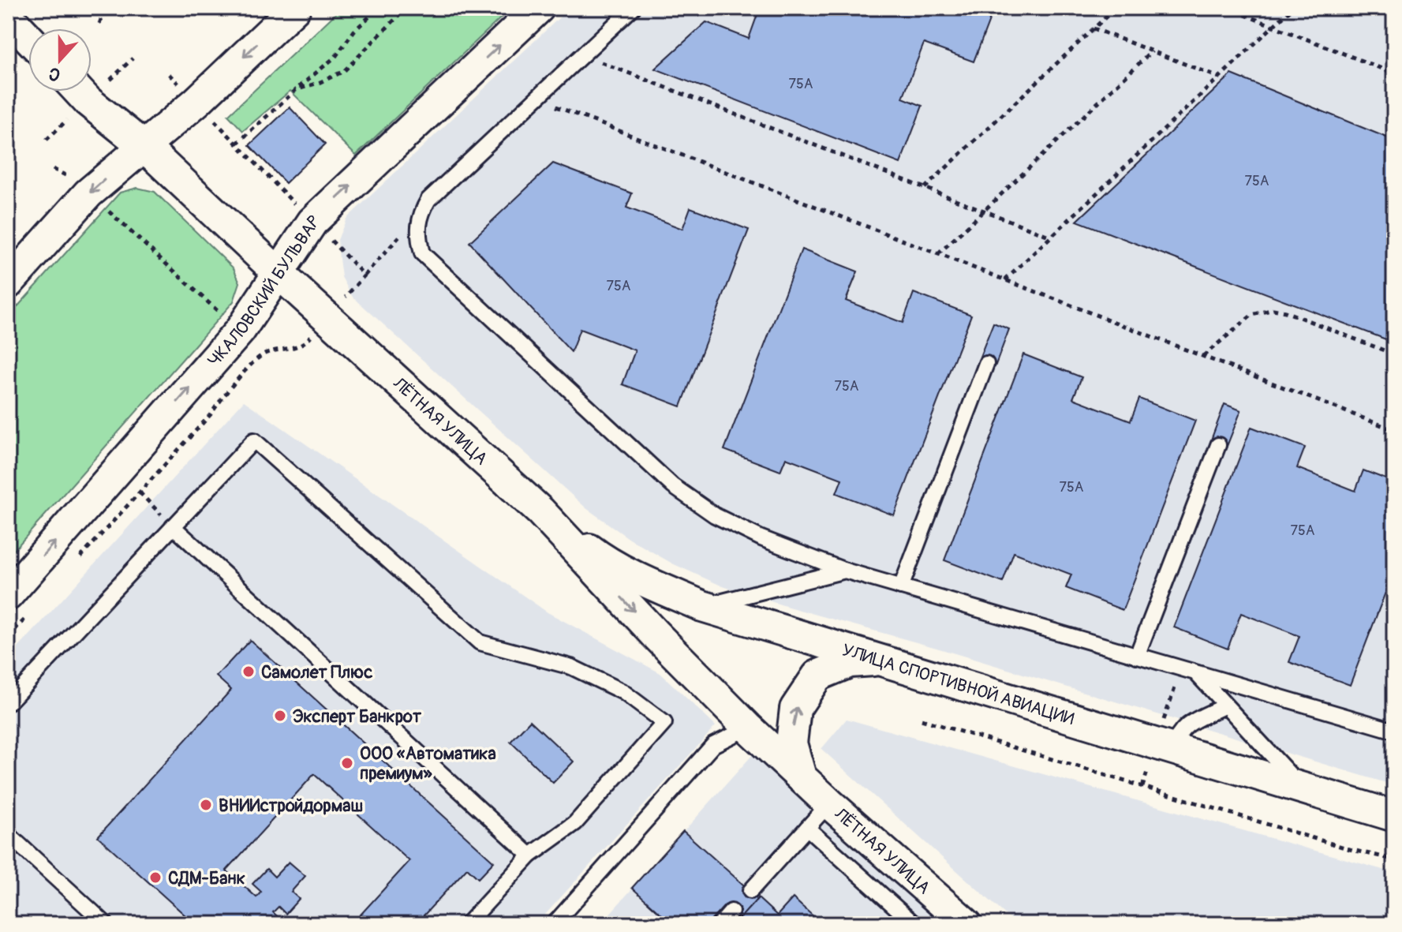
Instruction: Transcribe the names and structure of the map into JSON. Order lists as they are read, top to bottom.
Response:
{
  "streets": {
    "street": ["ЧКАЛОВСКИЙ БУЛЬВАР", "ЛЁТНАЯ УЛИЦА", "УЛИЦА СПОРТИВНОЙ АВИАЦИИ"]
  },
  "crossings": [
    ["ЧКАЛОВСКИЙ БУЛЬВАР", "ЛЁТНАЯ УЛИЦА"],
    ["ЛЁТНАЯ УЛИЦА", "УЛИЦА СПОРТИВНОЙ АВИАЦИИ"]
  ],
  "places": [
    "Самолет Плюс",
    "Эксперт Банкрот",
    "ООО «Автоматика премиум»",
    "ВНИИстройдормаш",
    "СДМ-Банк"
  ],
  "house_numbers": [
    "75А",
    "75А",
    "75А",
    "75А",
    "75А",
    "75А"
  ],
  "north": "bottom"
}
